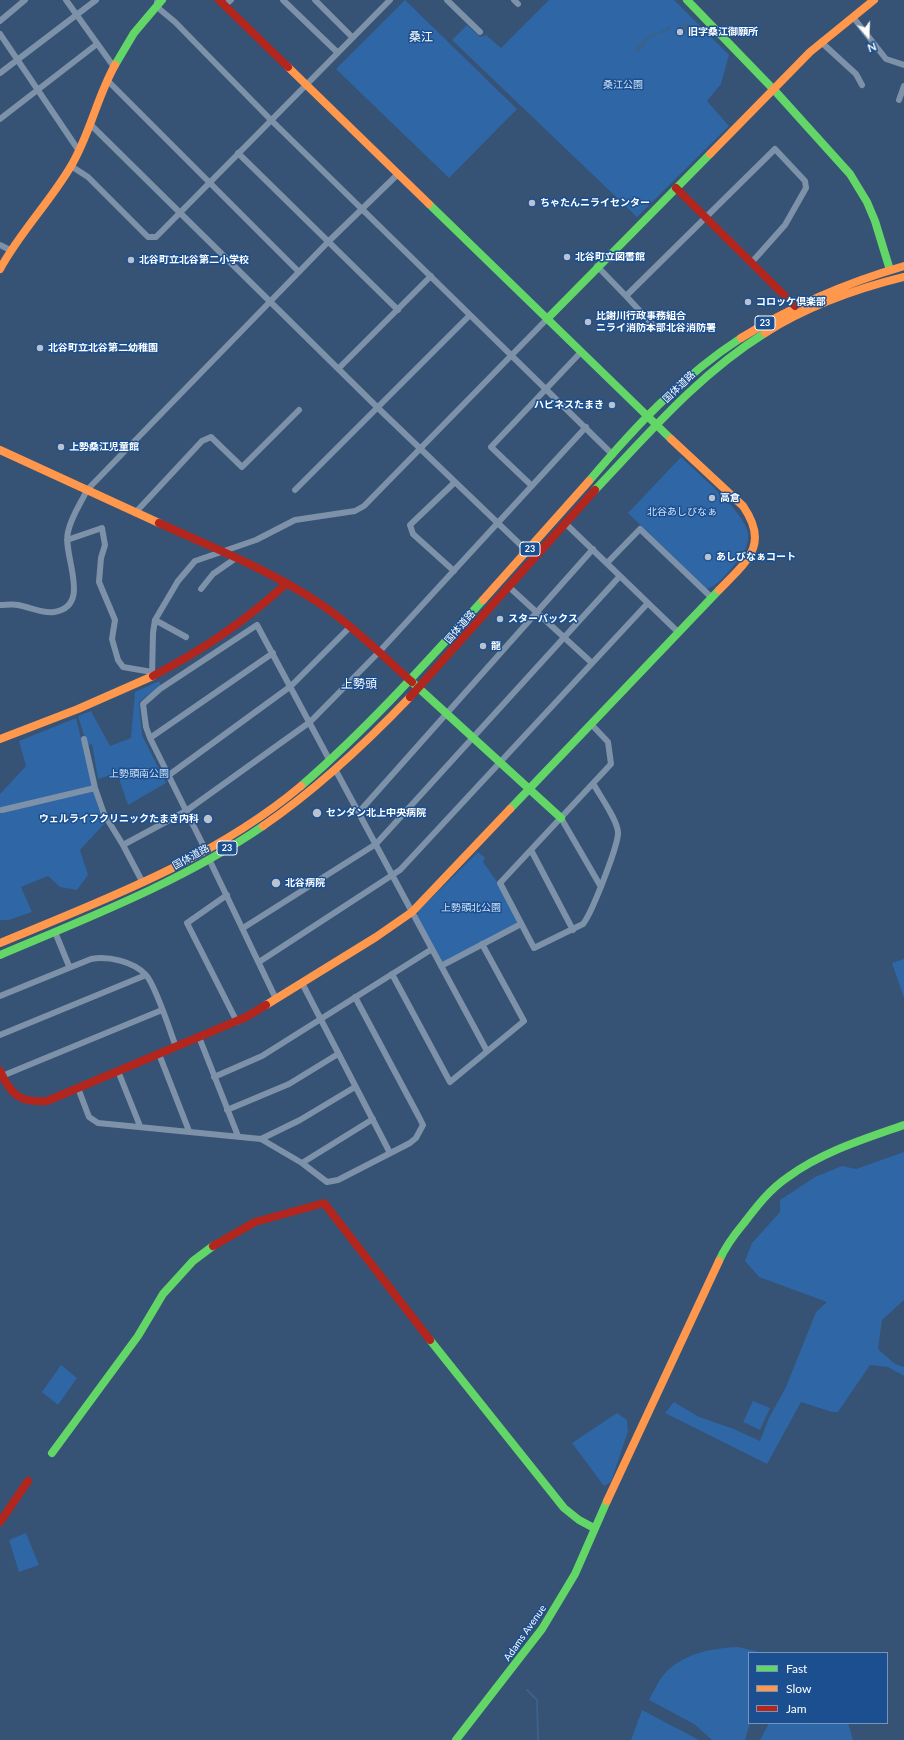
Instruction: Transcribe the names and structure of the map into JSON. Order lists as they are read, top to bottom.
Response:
{
  "streets": {
    "street": ["23", "国体道路", "Adams Avenue"]
  },
  "districts": ["桑江", "上勢頭"],
  "parks": [
    "桑江公園",
    "北谷あしびなぁ",
    "上勢頭南公園",
    "上勢頭北公園"
  ],
  "places": [
    "旧字桑江御願所",
    "ちゃたんニライセンター",
    "北谷町立図書館",
    "北谷町立北谷第二小学校",
    "コロッケ倶楽部",
    "比謝川行政事務組合 ニライ消防本部北谷消防署",
    "北谷町立北谷第二幼稚園",
    "ハピネスたまき",
    "上勢桑江児童館",
    "高倉",
    "あしびなぁコート",
    "スターバックス",
    "龍",
    "センダン北上中央病院",
    "ウェルライフクリニックたまき内科",
    "北谷病院"
  ],
  "legend": ["Fast", "Slow", "Jam"],
  "north": "bottom"
}
